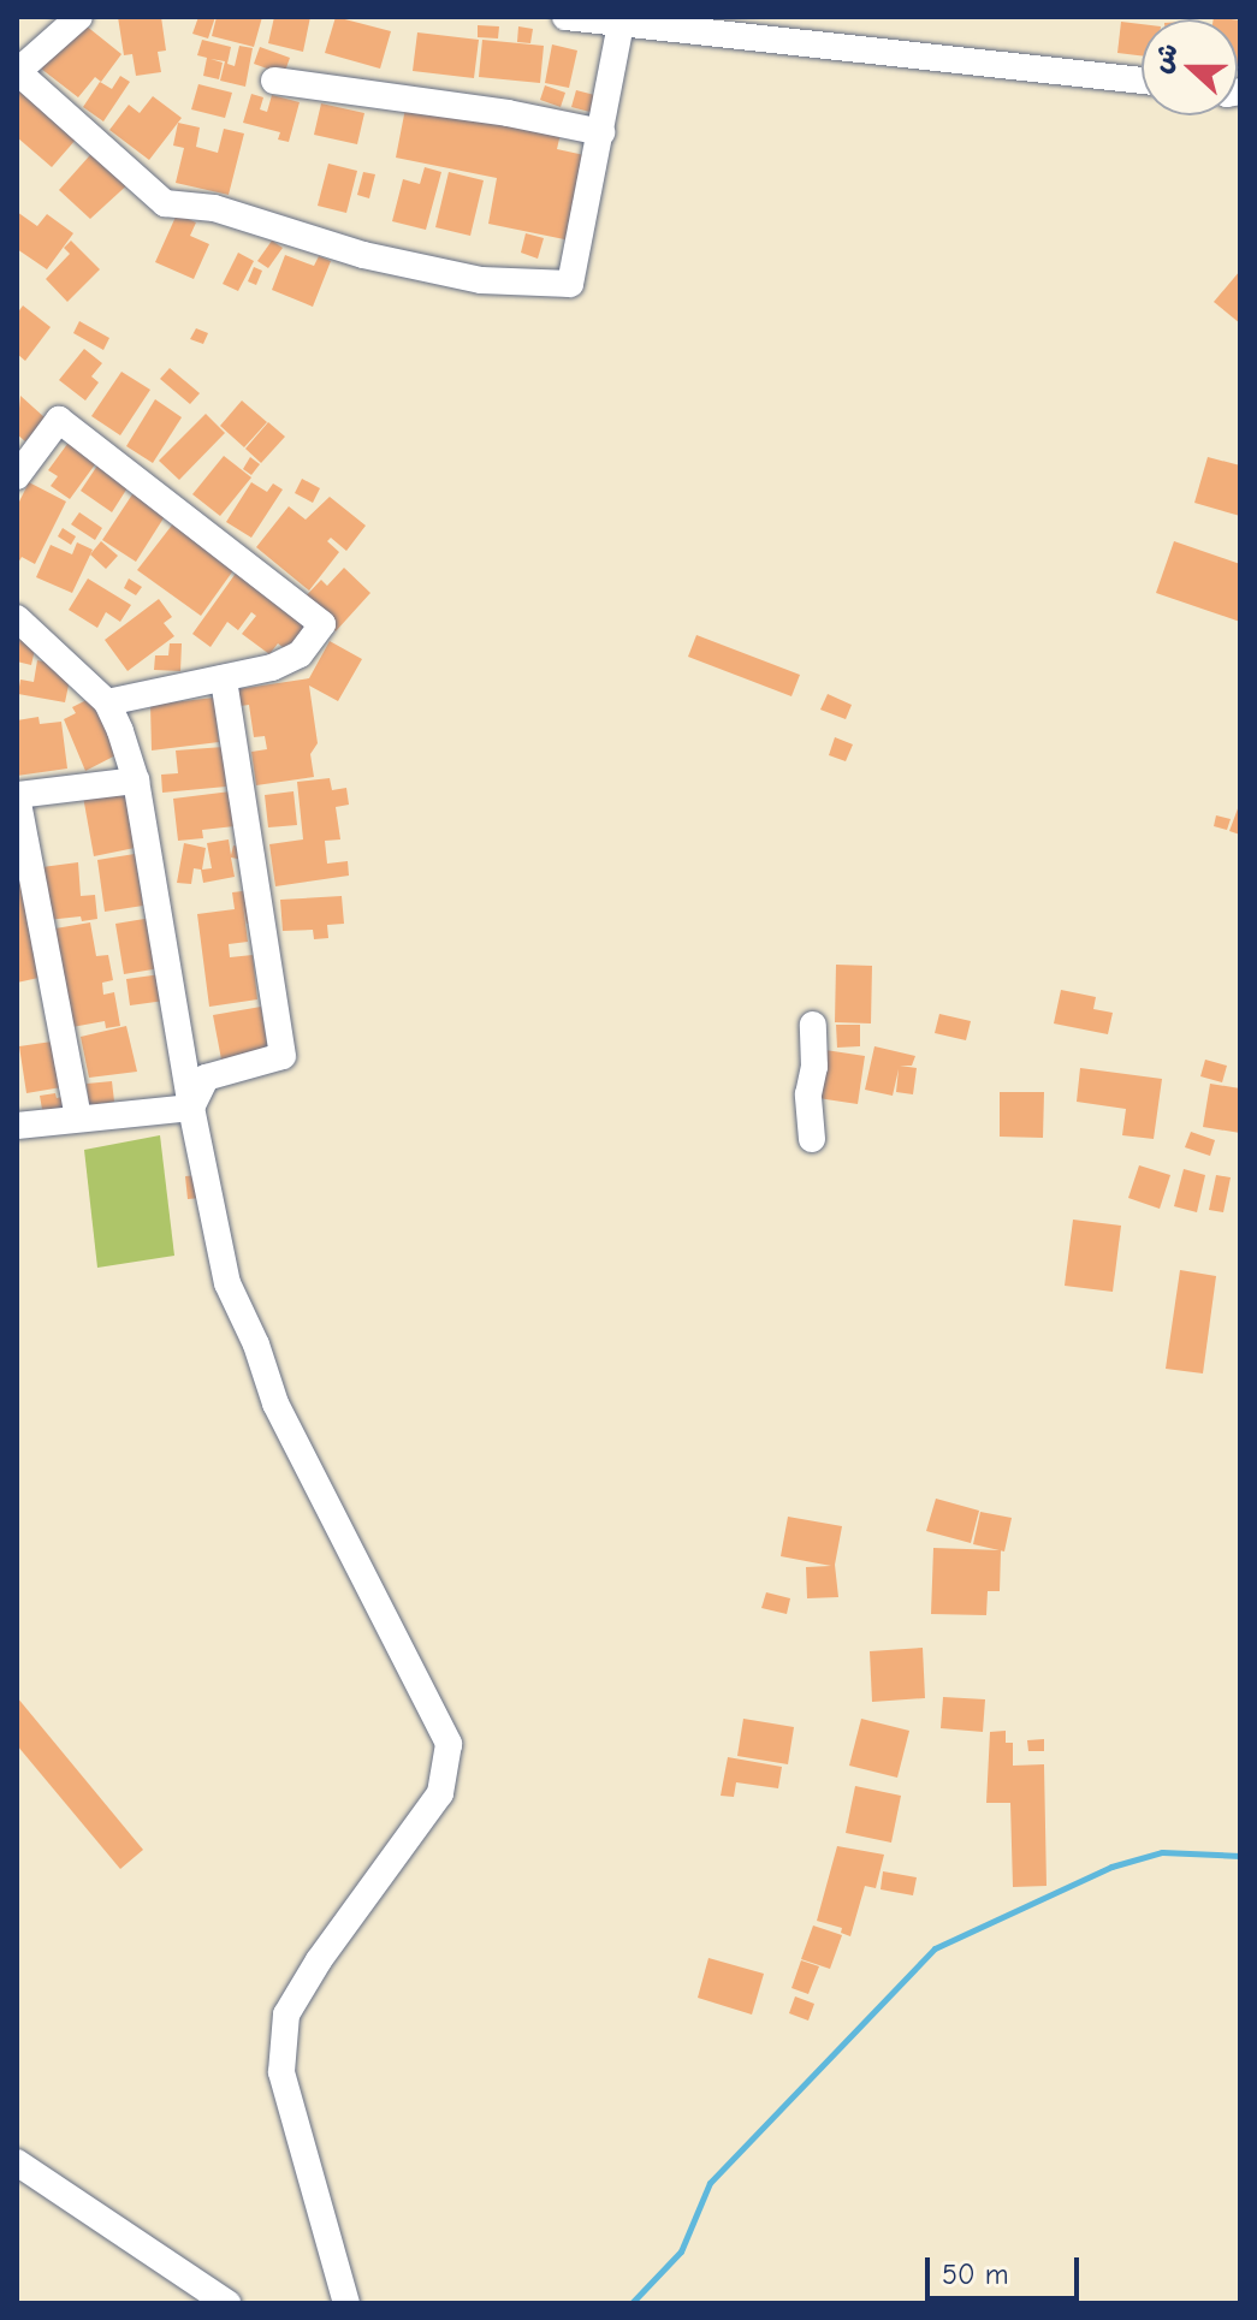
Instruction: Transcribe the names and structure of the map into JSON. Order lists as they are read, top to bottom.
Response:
{
  "scale_bar": "50 m",
  "north": "left"
}
